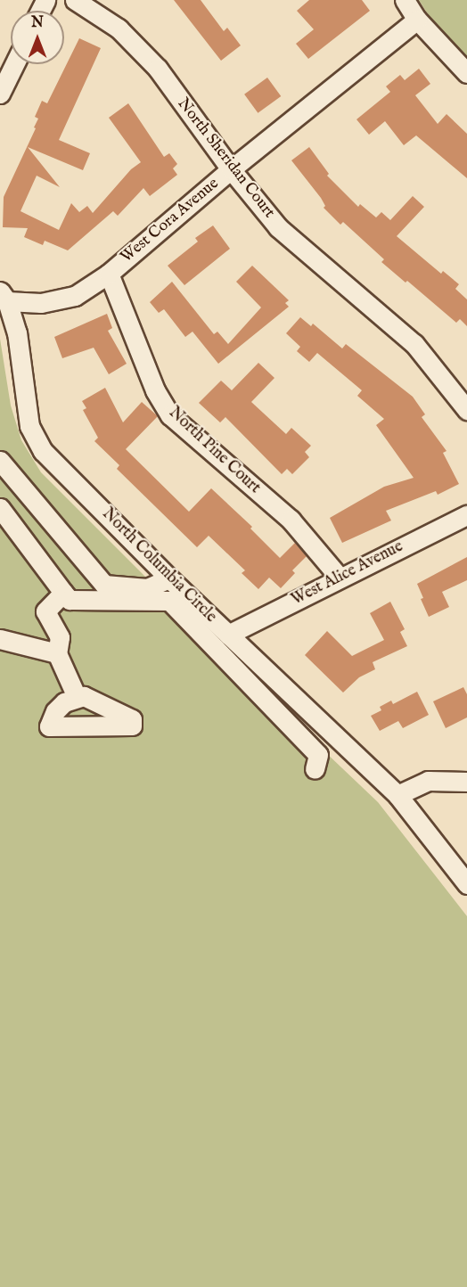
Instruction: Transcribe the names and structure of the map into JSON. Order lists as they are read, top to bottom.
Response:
{
  "streets": {
    "street": [
      "North Sheridan Court",
      "West Cora Avenue",
      "North Pine Court",
      "North Columbia Circle",
      "West Alice Avenue"
    ]
  },
  "crossings": [
    ["North Sheridan Court", "West Cora Avenue"],
    ["West Cora Avenue", "North Pine Court"],
    ["West Cora Avenue", "North Columbia Circle"],
    ["North Pine Court", "West Alice Avenue"],
    ["North Columbia Circle", "West Alice Avenue"]
  ],
  "north": "top"
}
